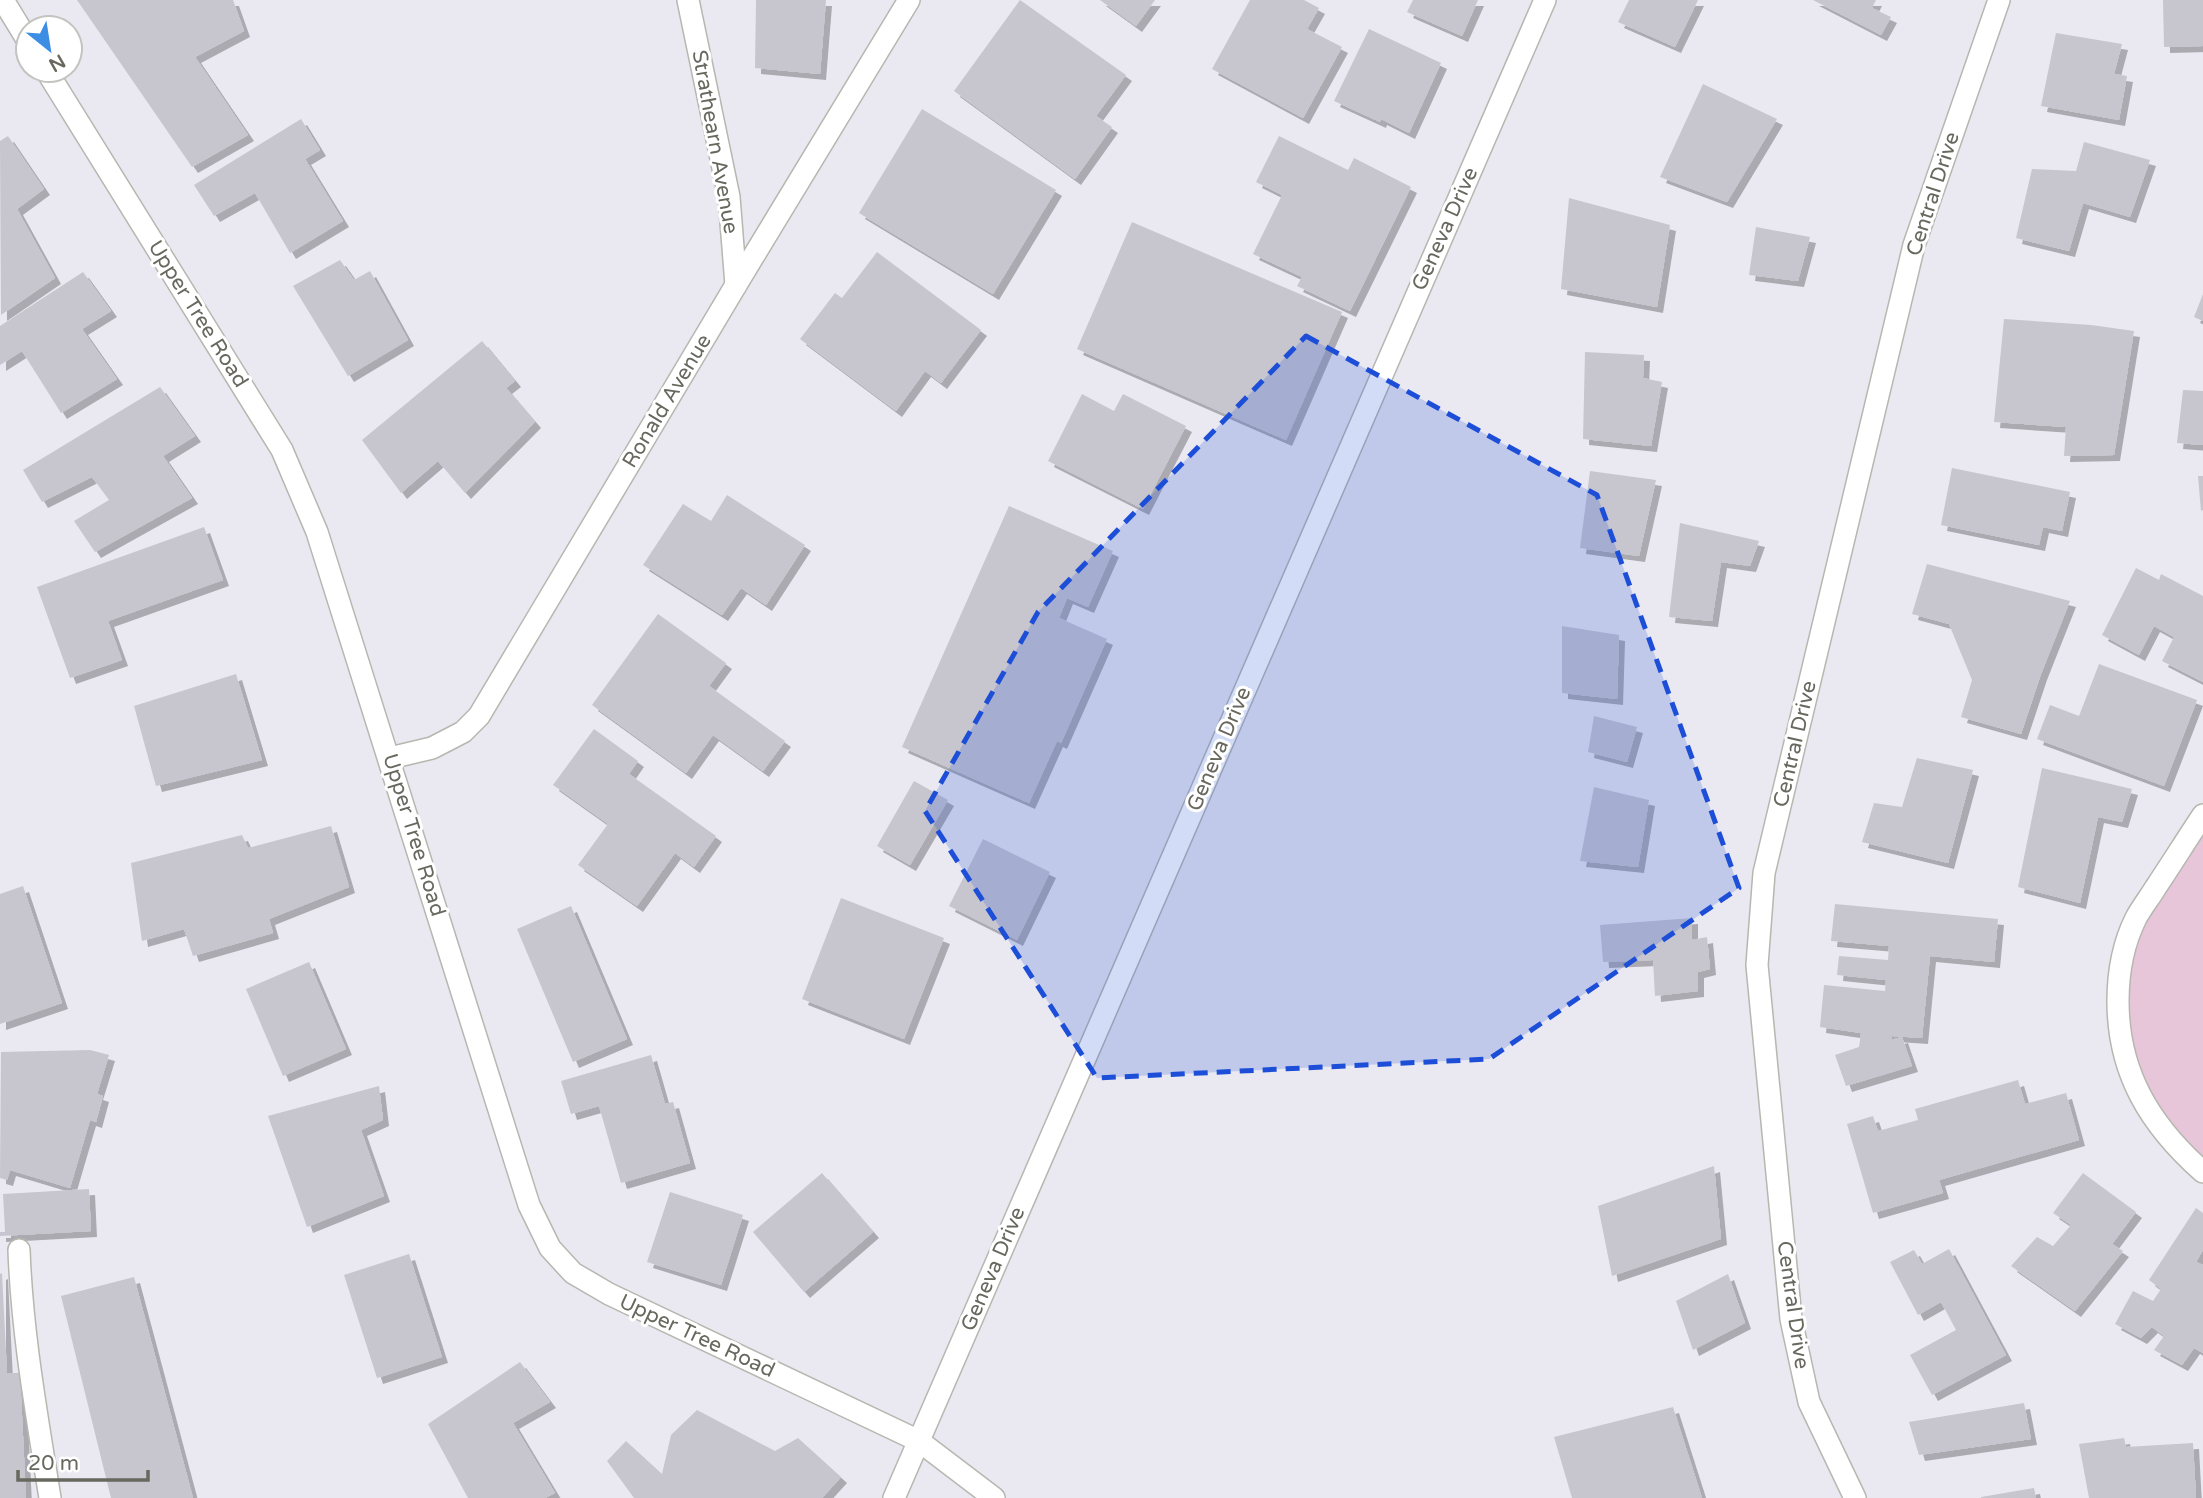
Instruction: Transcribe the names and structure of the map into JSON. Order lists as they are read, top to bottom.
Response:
{
  "streets": {
    "street": [
      "Strathearn Avenue",
      "Central Drive",
      "Geneva Drive",
      "Upper Tree Road",
      "Ronald Avenue"
    ]
  },
  "crossings": [
    ["Strathearn Avenue", "Ronald Avenue"],
    ["Geneva Drive", "Upper Tree Road"],
    ["Upper Tree Road", "Ronald Avenue"]
  ],
  "scale_bar": "20 m",
  "north": "bottom right"
}
